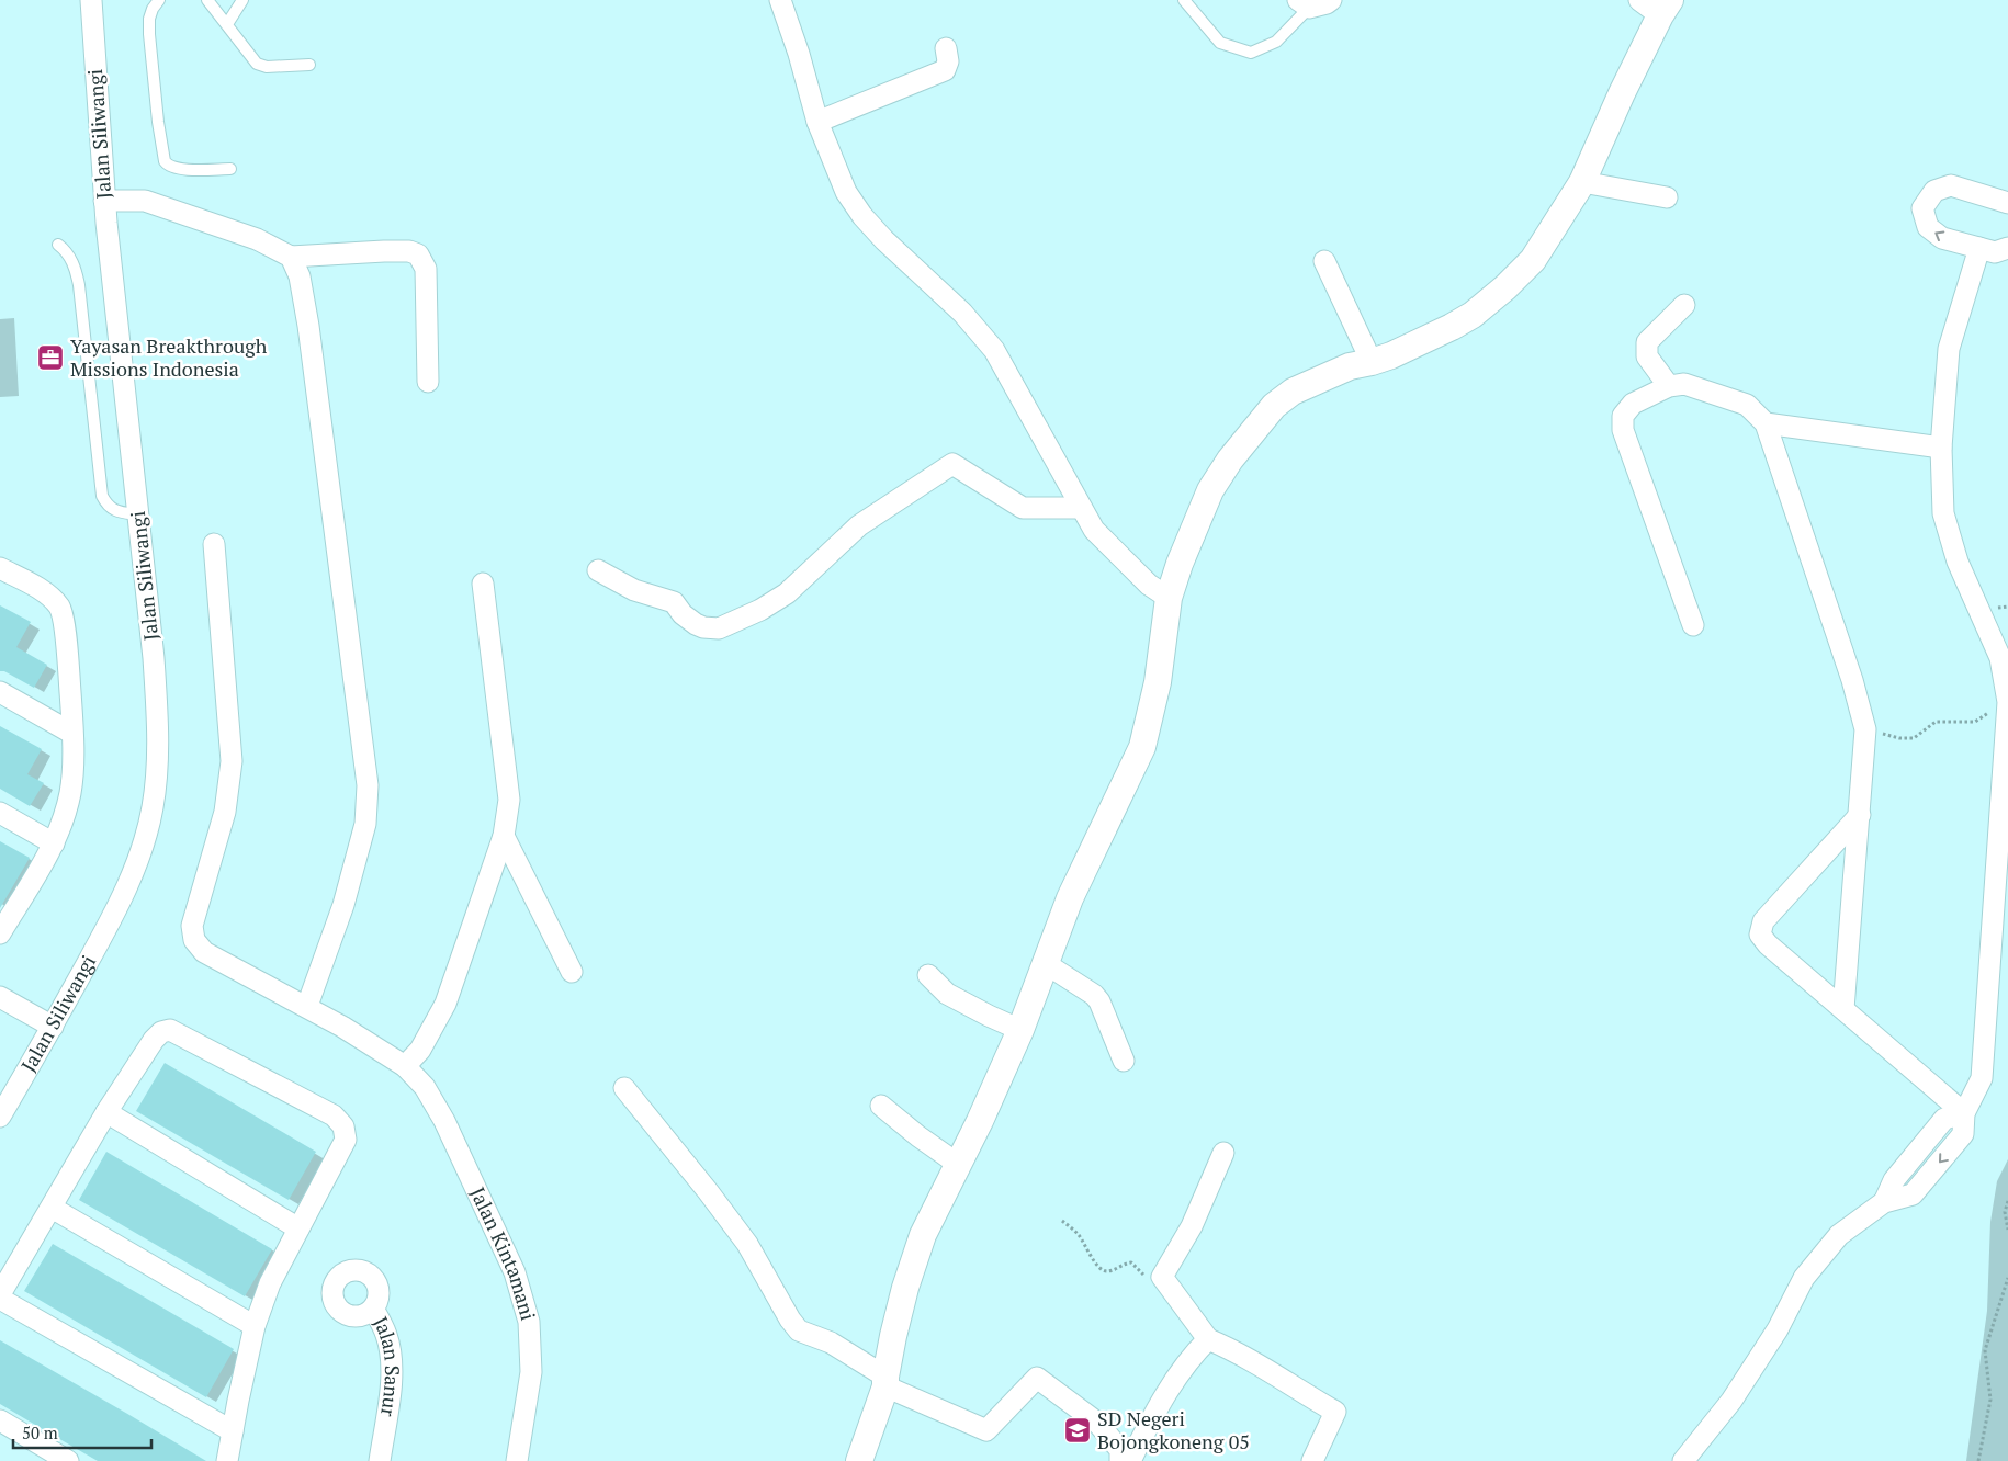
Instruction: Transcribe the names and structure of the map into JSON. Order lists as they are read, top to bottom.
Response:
{
  "streets": {
    "street": ["Jalan Siliwangi", "Jalan Kintamani", "Jalan Sanur"]
  },
  "places": {
    "office": ["Yayasan Breakthrough Missions Indonesia"],
    "school or university": ["SD Negeri Bojongkoneng 05"]
  },
  "scale_bar": "50 m"
}
